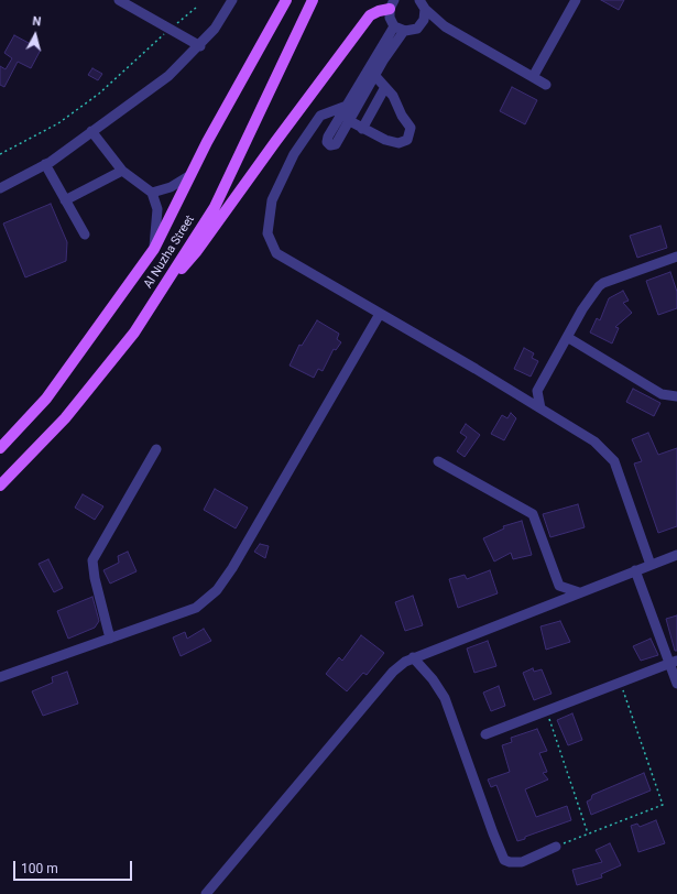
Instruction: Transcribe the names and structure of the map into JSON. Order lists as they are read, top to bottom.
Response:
{
  "streets": {
    "main road": ["Al Nuzha Street"]
  },
  "scale_bar": "100 m",
  "north": "top"
}
